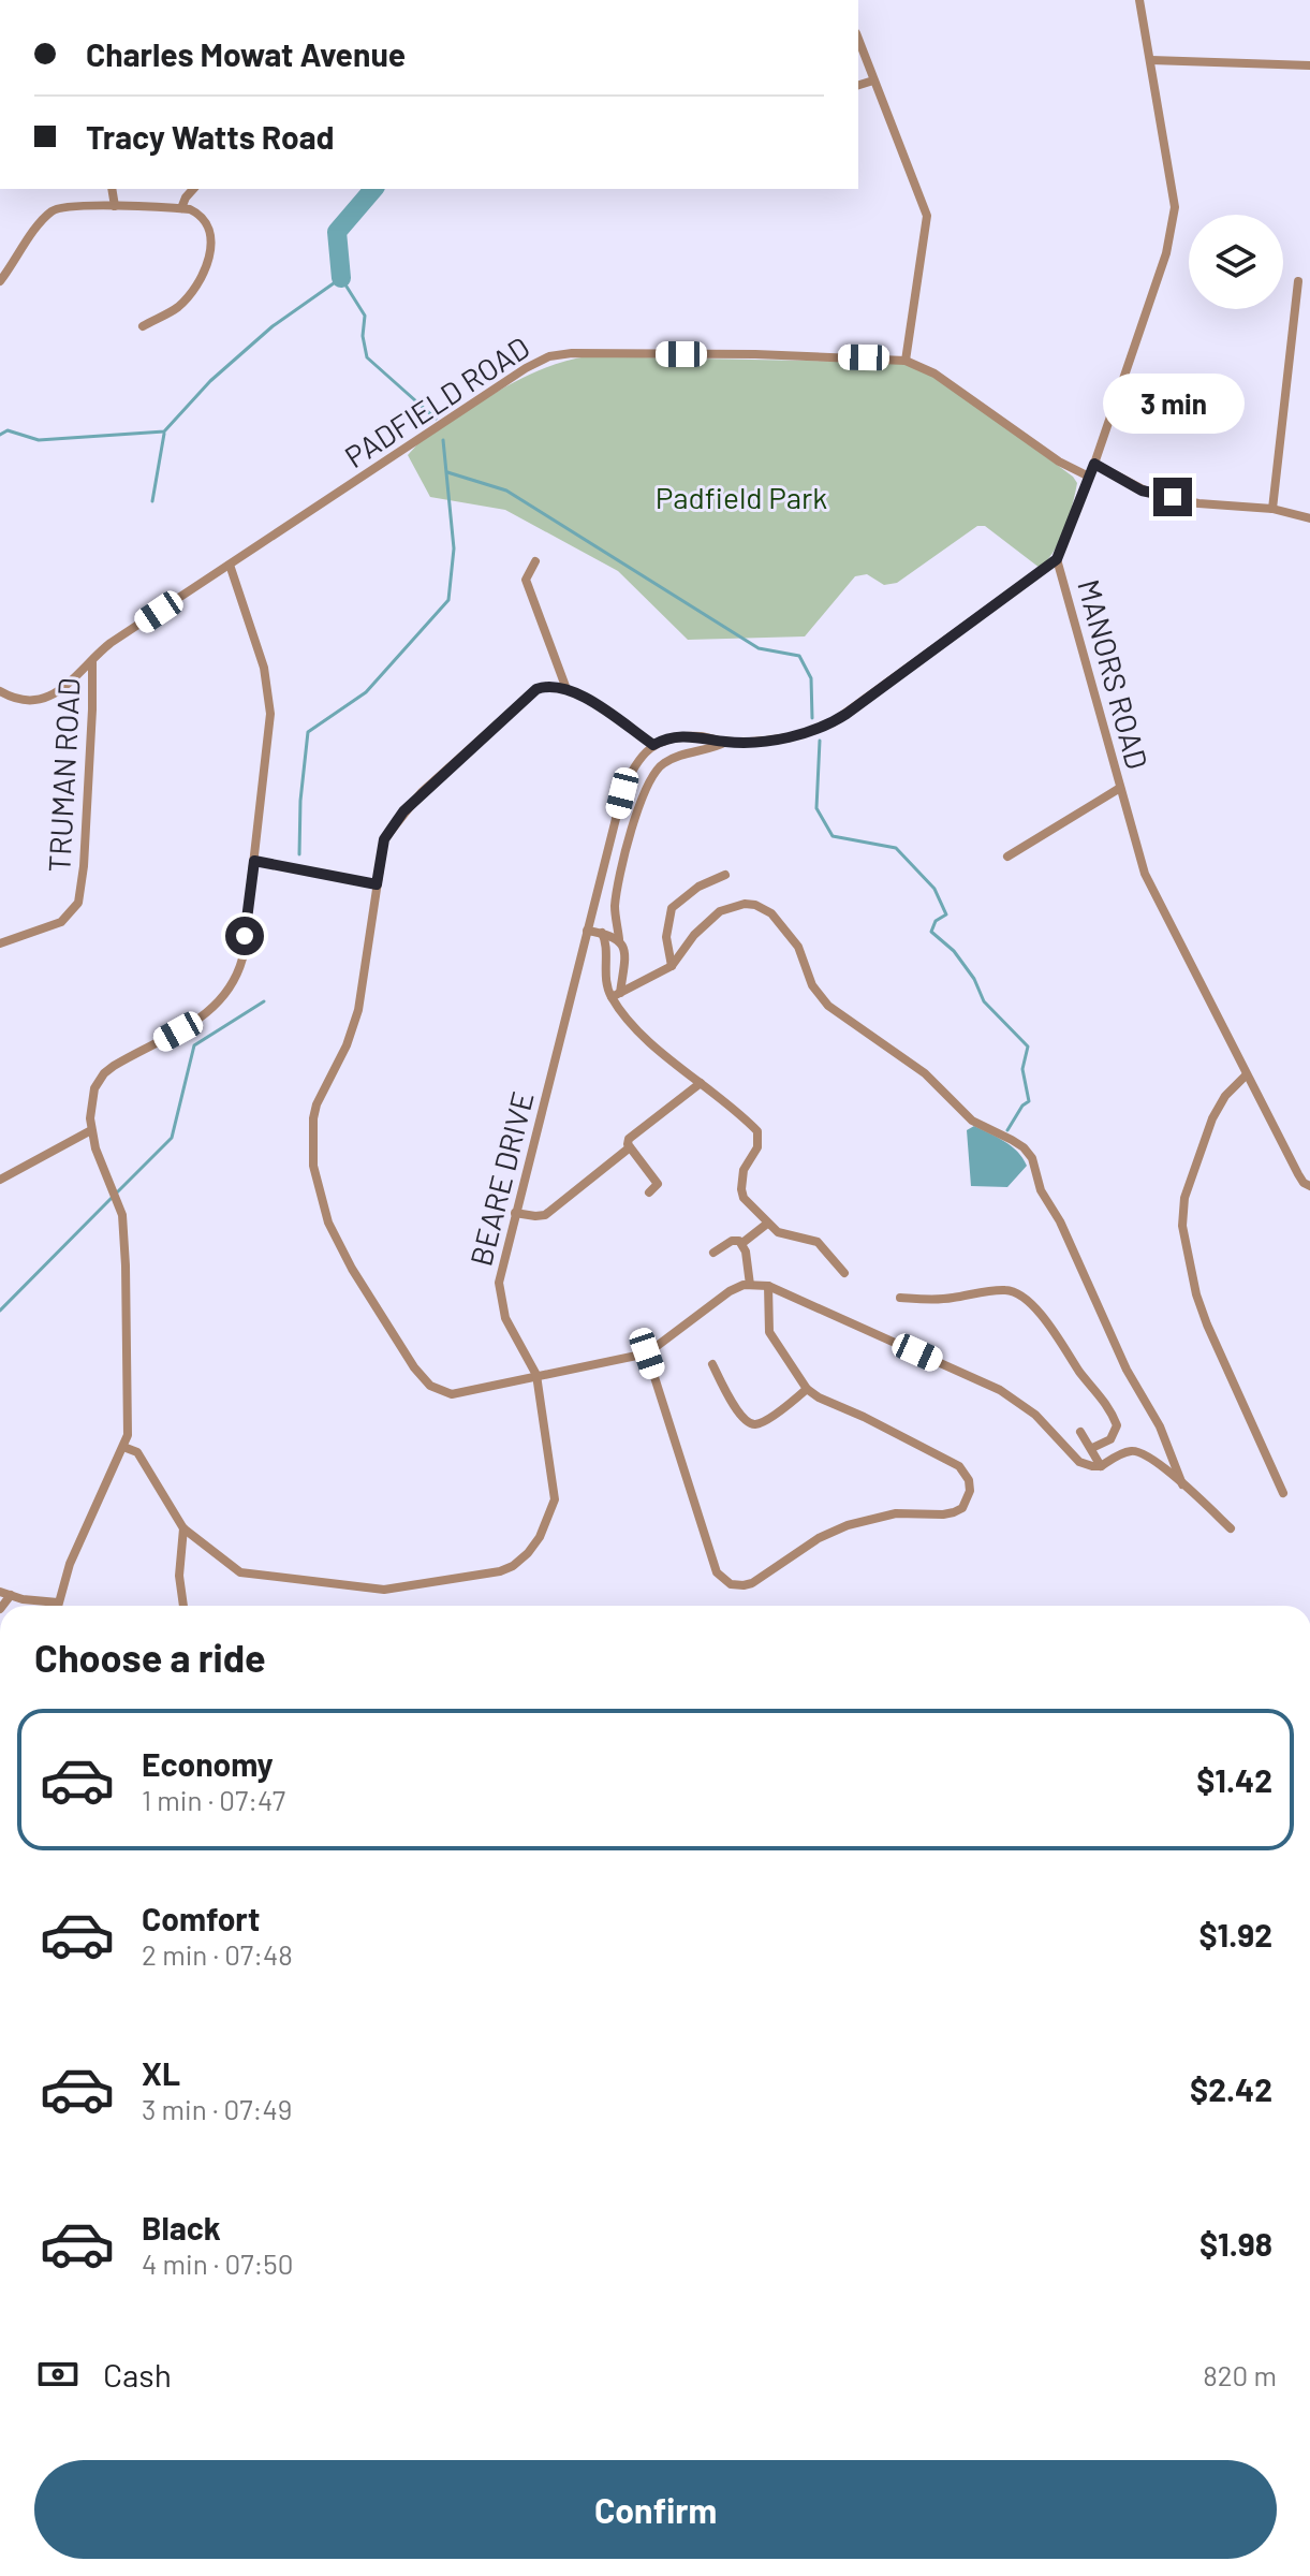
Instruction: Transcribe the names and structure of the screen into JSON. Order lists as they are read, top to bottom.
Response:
{
  "streets": {
    "street": [
      "PADFIELD ROAD",
      "MANORS ROAD",
      "TRUMAN ROAD",
      "BEARE DRIVE"
    ]
  },
  "crossings": [
    ["PADFIELD ROAD", "MANORS ROAD"],
    ["PADFIELD ROAD", "TRUMAN ROAD"]
  ],
  "parks": ["Padfield Park"],
  "page": {
    "banner": ["Charles Mowat Avenue", "Tracy Watts Road"],
    "bubble": "3 min",
    "heading": "Choose a ride",
    "list": [
      {
        "name": "Economy",
        "note": "1 min · 07:47",
        "value": "$1.42"
      },
      {
        "name": "Comfort",
        "note": "2 min · 07:48",
        "value": "$1.92"
      },
      {
        "name": "XL",
        "note": "3 min · 07:49",
        "value": "$2.42"
      },
      {
        "name": "Black",
        "note": "4 min · 07:50",
        "value": "$1.98"
      }
    ],
    "pay": ["Cash", "820 m"],
    "buttons": "Confirm"
  }
}
